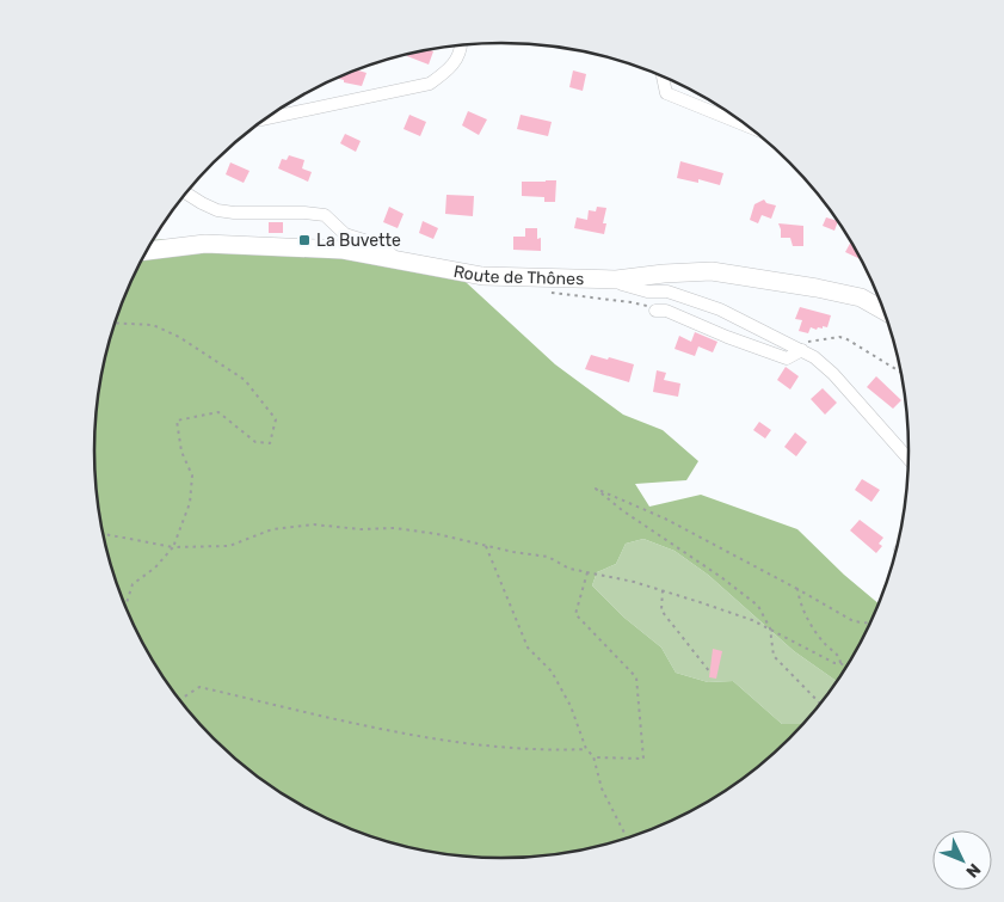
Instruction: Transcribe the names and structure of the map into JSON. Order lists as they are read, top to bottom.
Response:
{
  "streets": {
    "main road": ["Route de Thônes"]
  },
  "places": {
    "transit": ["La Buvette"]
  },
  "north": "bottom right"
}
